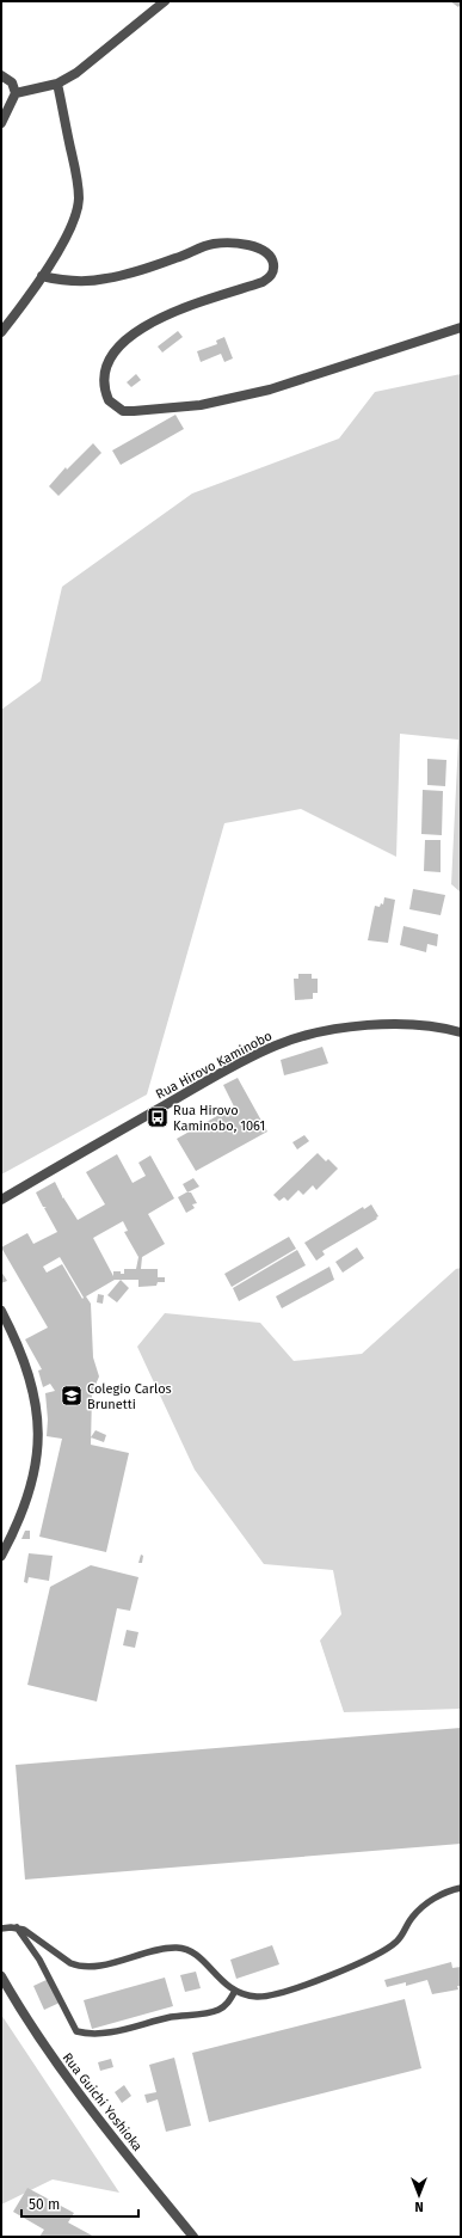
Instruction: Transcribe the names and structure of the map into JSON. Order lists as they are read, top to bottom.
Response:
{
  "streets": {
    "street": ["Rua Hirovo Kaminobo", "Rua Guichi Yoshioka"]
  },
  "places": {
    "bus stop": ["Rua Hirovo Kaminobo, 1061"],
    "school or university": ["Colegio Carlos Brunetti"]
  },
  "scale_bar": "50 m",
  "north": "bottom"
}
